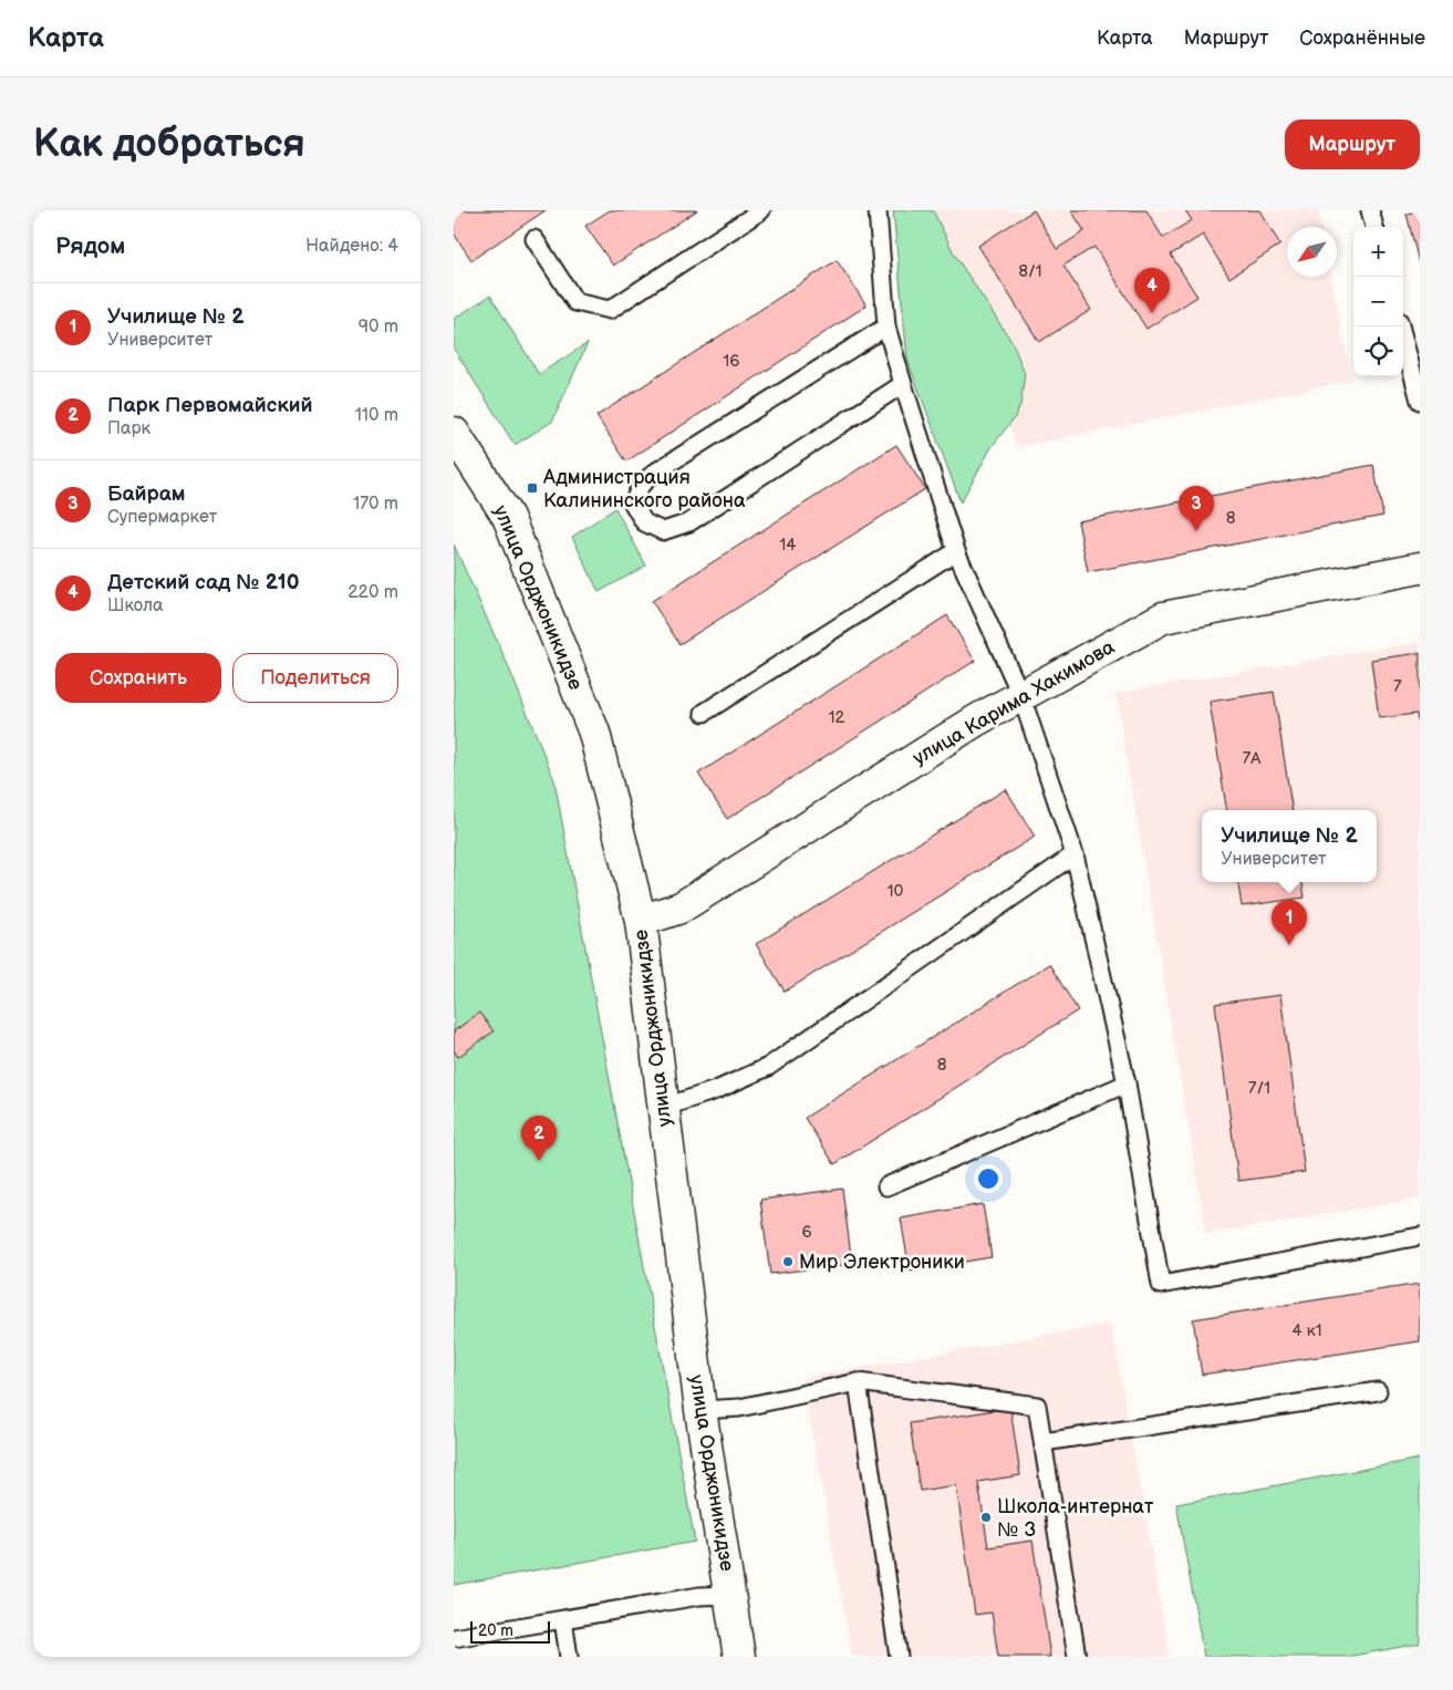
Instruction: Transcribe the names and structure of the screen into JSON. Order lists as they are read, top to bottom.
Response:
{
  "streets": {
    "main road": ["улица Орджоникидзе", "улица Карима Хакимова"]
  },
  "crossings": [
    ["улица Орджоникидзе", "улица Карима Хакимова"]
  ],
  "places": {
    "transit": ["Администрация Калининского района"],
    "other": ["Мир Электроники", "Школа-интернат № 3"]
  },
  "house_numbers": [
    "8/1",
    "16",
    "8",
    "14",
    "7",
    "12",
    "7А",
    "10",
    "8",
    "7/1",
    "6",
    "4 к1"
  ],
  "scale_bar": "20 m",
  "north": "bottom left",
  "page": {
    "header": "Карта",
    "nav": ["Карта", "Маршрут", "Сохранённые"],
    "buttons": [
      "Маршрут",
      ["Сохранить", "Поделиться"]
    ],
    "title": "Как добраться",
    "heading": ["Рядом", "Найдено: 4"],
    "map_buttons": ["+", "−"],
    "pins": [
      "4",
      "3",
      "1",
      "2"
    ],
    "list": [
      {
        "mark": "1",
        "name": "Училище № 2",
        "note": "Университет",
        "value": "90 m"
      },
      {
        "mark": "2",
        "name": "Парк Первомайский",
        "note": "Парк",
        "value": "110 m"
      },
      {
        "mark": "3",
        "name": "Байрам",
        "note": "Супермаркет",
        "value": "170 m"
      },
      {
        "mark": "4",
        "name": "Детский сад № 210",
        "note": "Школа",
        "value": "220 m"
      }
    ],
    "popup": ["Училище № 2", "Университет"],
    "scale": "20 m"
  }
}
